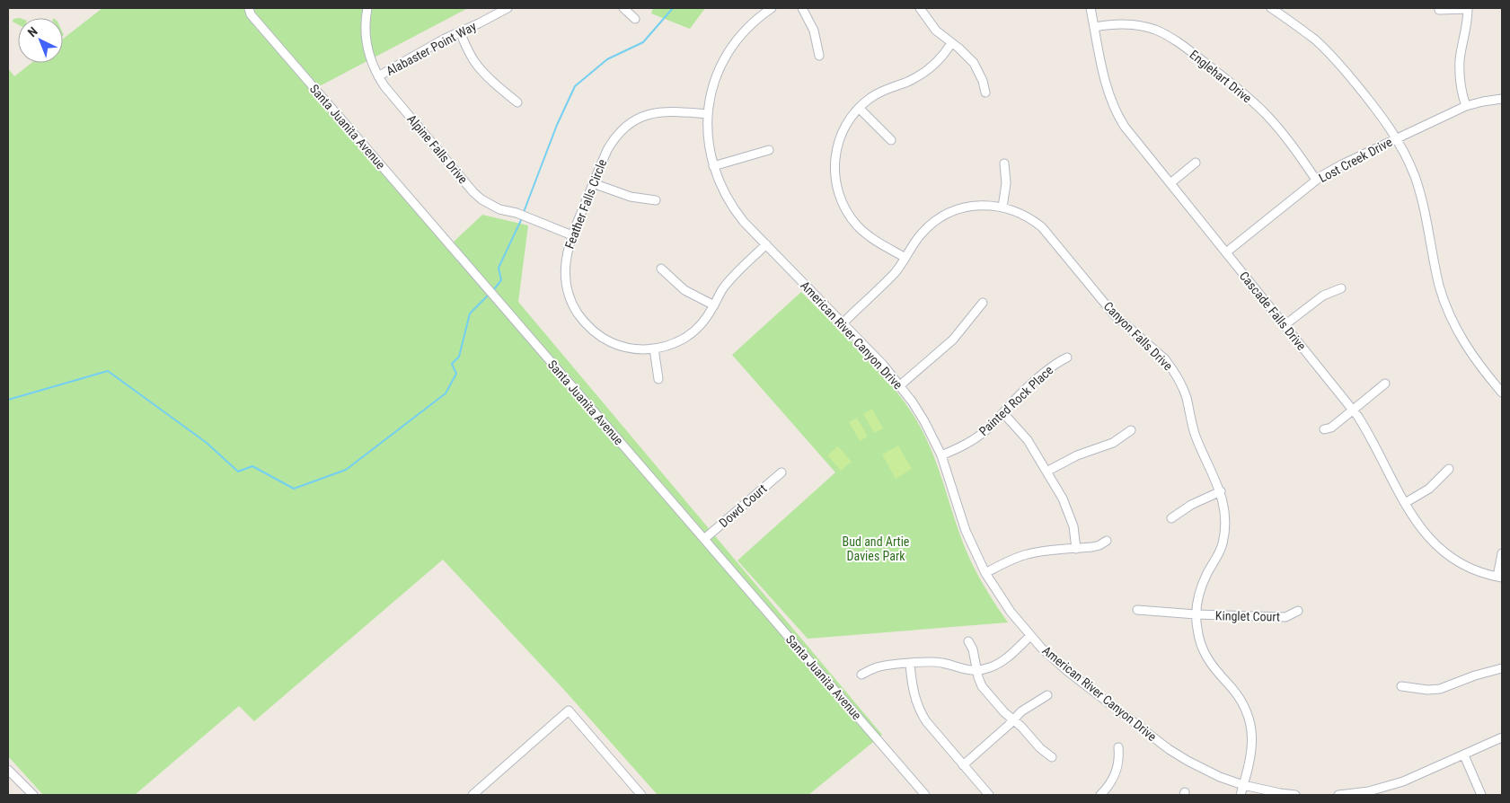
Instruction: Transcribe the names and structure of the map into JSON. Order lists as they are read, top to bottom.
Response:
{
  "streets": {
    "street": [
      "Alabaster Point Way",
      "Englehart Drive",
      "Santa Juanita Avenue",
      "Alpine Falls Drive",
      "Lost Creek Drive",
      "Feather Falls Circle",
      "Cascade Falls Drive",
      "American River Canyon Drive",
      "Canyon Falls Drive",
      "Painted Rock Place",
      "Dowd Court",
      "Kinglet Court"
    ]
  },
  "crossings": [
    ["Alabaster Point Way", "Alpine Falls Drive"],
    ["Englehart Drive", "Lost Creek Drive"],
    ["Englehart Drive", "Cascade Falls Drive"],
    ["Santa Juanita Avenue", "Dowd Court"],
    ["Alpine Falls Drive", "Feather Falls Circle"],
    ["Lost Creek Drive", "Cascade Falls Drive"],
    ["Feather Falls Circle", "American River Canyon Drive"],
    ["American River Canyon Drive", "Canyon Falls Drive"],
    ["American River Canyon Drive", "Painted Rock Place"],
    ["Canyon Falls Drive", "Kinglet Court"]
  ],
  "parks": ["Bud and Artie Davies Park"],
  "north": "top left"
}
